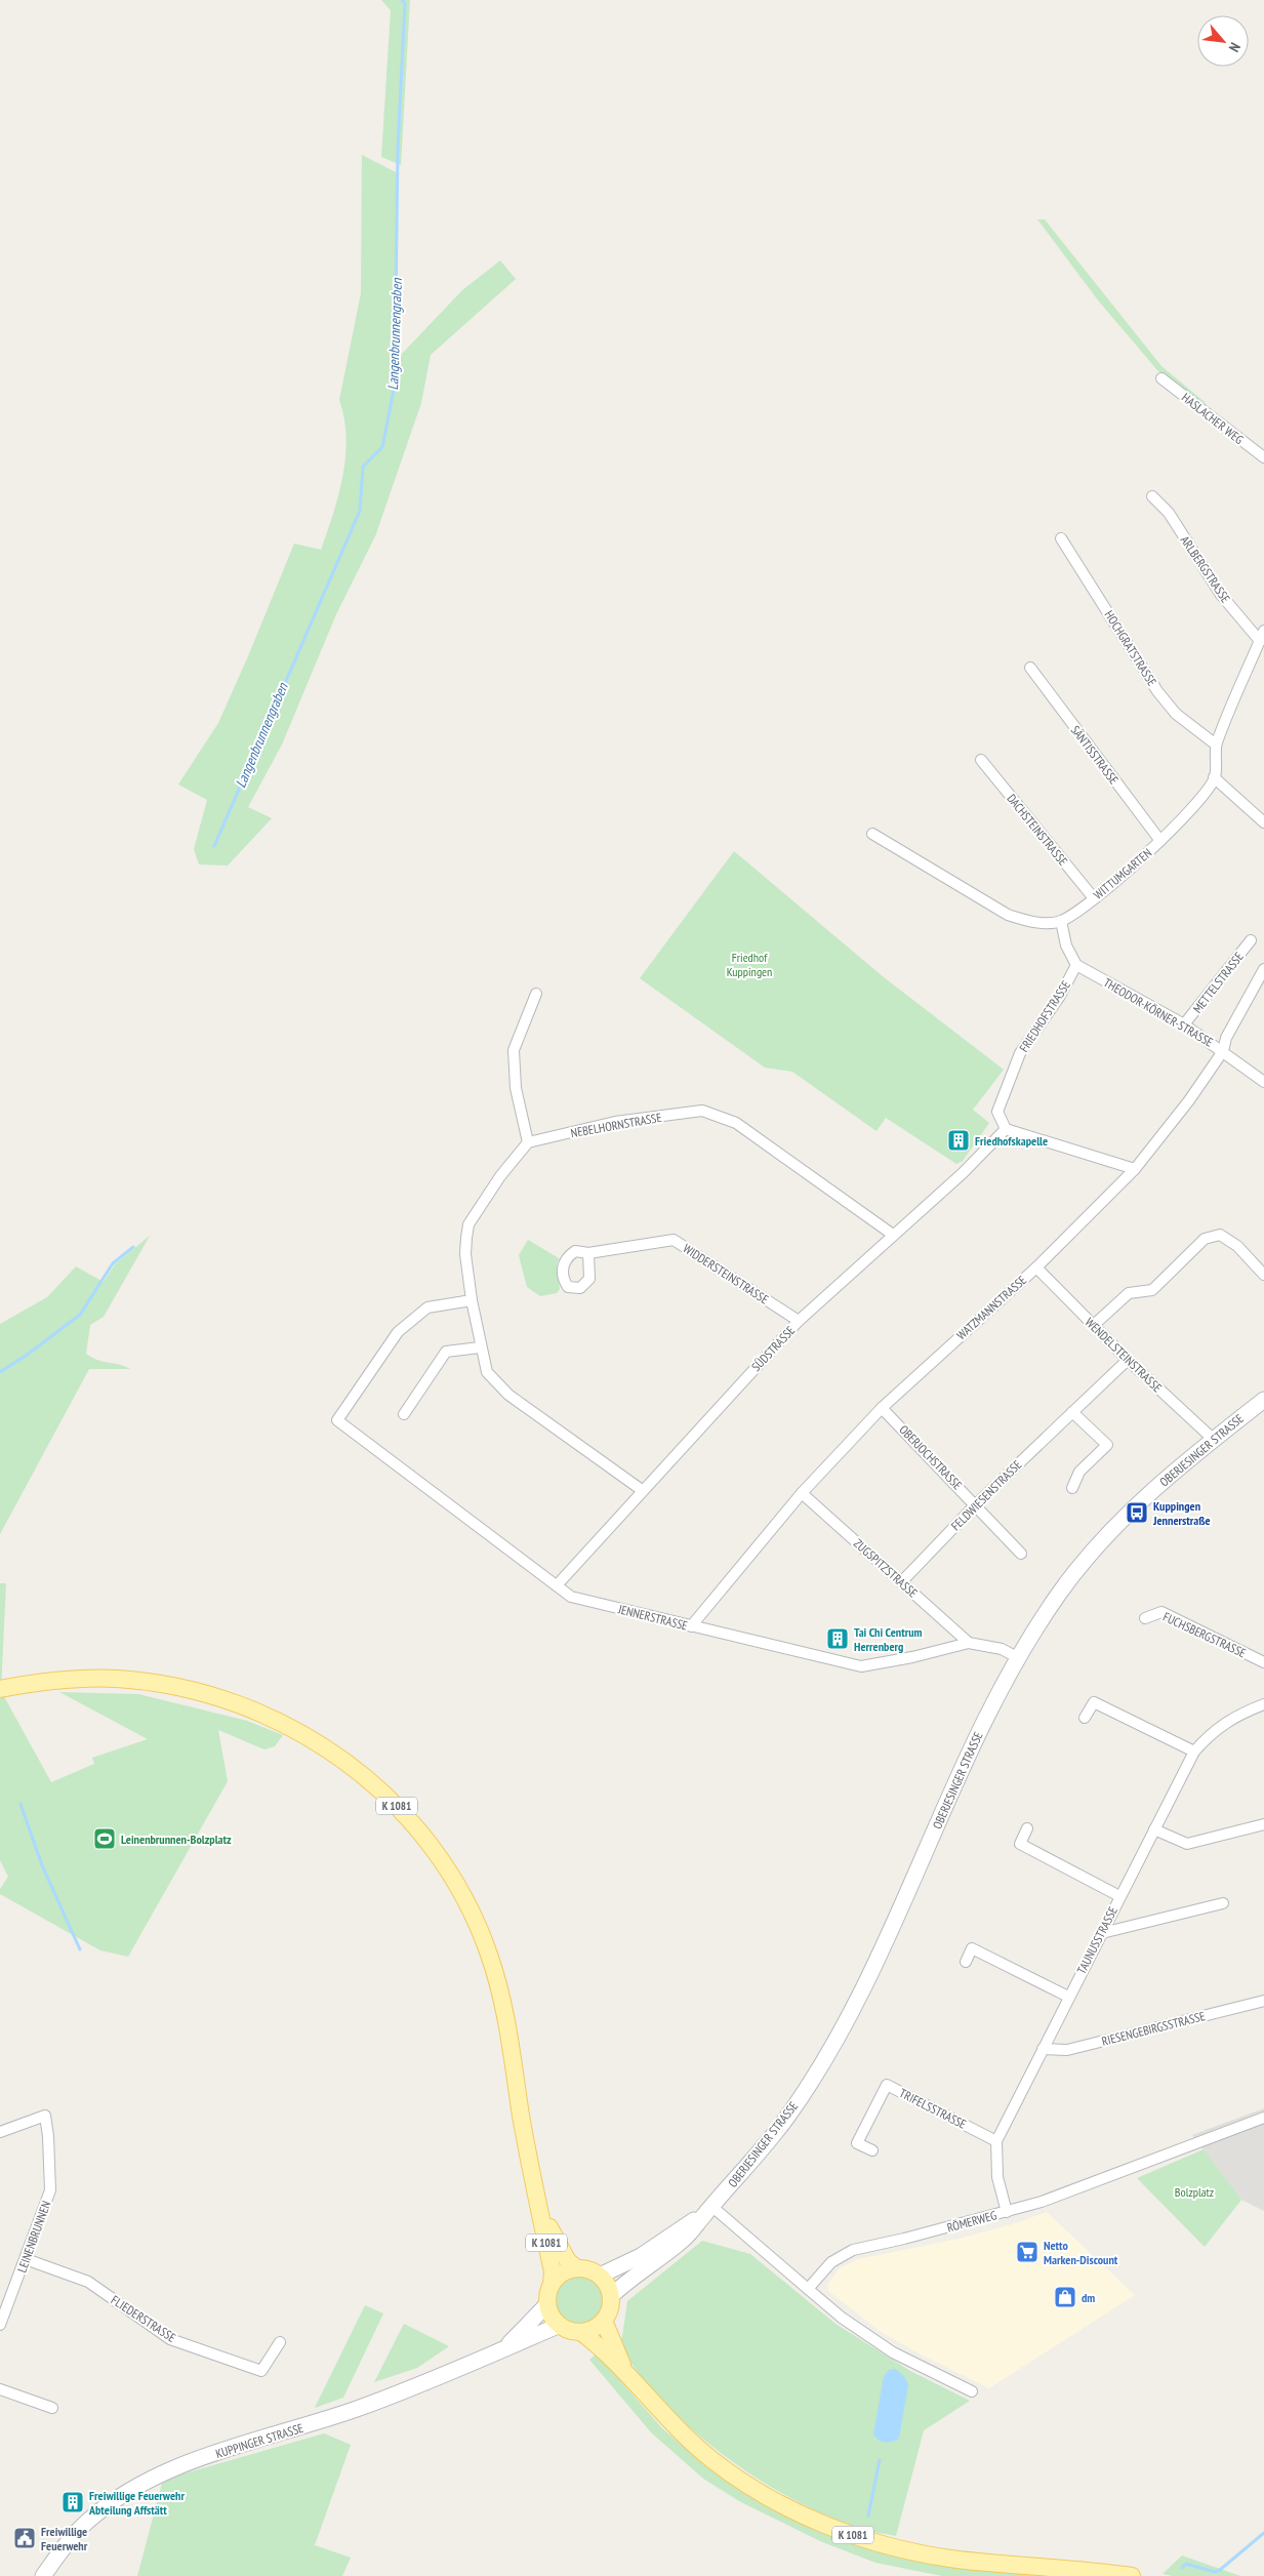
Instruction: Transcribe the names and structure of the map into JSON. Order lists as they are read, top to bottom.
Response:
{
  "streets": {
    "main road": ["OBERJESINGER STRASSE", "K 1081", "KUPPINGER STRASSE"],
    "street": [
      "HASLACHER WEG",
      "ARLBERGSTRASSE",
      "HOCHGRATSTRASSE",
      "SÄNTISSTRASSE",
      "DACHSTEINSTRASSE",
      "WITTUMGARTEN",
      "METTELSTRASSE",
      "THEODOR-KÖRNER-STRASSE",
      "FRIEDHOFSTRASSE",
      "NEBELHORNSTRASSE",
      "WIDDERSTEINSTRASSE",
      "WATZMANNSTRASSE",
      "SÜDSTRASSE",
      "WENDELSTEINSTRASSE",
      "OBERJOCHSTRASSE",
      "FELDWIESENSTRASSE",
      "ZUGSPITZSTRASSE",
      "JENNERSTRASSE",
      "FUCHSBERGSTRASSE",
      "TAUNUSSTRASSE",
      "RIESENGEBIRGSSTRASSE",
      "TRIFELSSTRASSE",
      "RÖMERWEG",
      "LEINENBRUNNEN",
      "FLIEDERSTRASSE"
    ]
  },
  "crossings": [
    ["SÄNTISSTRASSE", "WITTUMGARTEN"],
    ["DACHSTEINSTRASSE", "WITTUMGARTEN"],
    ["METTELSTRASSE", "THEODOR-KÖRNER-STRASSE"],
    ["THEODOR-KÖRNER-STRASSE", "FRIEDHOFSTRASSE"],
    ["THEODOR-KÖRNER-STRASSE", "WATZMANNSTRASSE"],
    ["FRIEDHOFSTRASSE", "SÜDSTRASSE"],
    ["NEBELHORNSTRASSE", "SÜDSTRASSE"],
    ["WIDDERSTEINSTRASSE", "SÜDSTRASSE"],
    ["WATZMANNSTRASSE", "WENDELSTEINSTRASSE"],
    ["WATZMANNSTRASSE", "OBERJOCHSTRASSE"],
    ["WATZMANNSTRASSE", "ZUGSPITZSTRASSE"],
    ["WATZMANNSTRASSE", "JENNERSTRASSE"],
    ["SÜDSTRASSE", "JENNERSTRASSE"],
    ["WENDELSTEINSTRASSE", "OBERJESINGER STRASSE"],
    ["WENDELSTEINSTRASSE", "FELDWIESENSTRASSE"],
    ["OBERJESINGER STRASSE", "JENNERSTRASSE"],
    ["OBERJOCHSTRASSE", "FELDWIESENSTRASSE"],
    ["FELDWIESENSTRASSE", "ZUGSPITZSTRASSE"],
    ["ZUGSPITZSTRASSE", "JENNERSTRASSE"],
    ["K 1081", "KUPPINGER STRASSE"],
    ["TAUNUSSTRASSE", "RIESENGEBIRGSSTRASSE"],
    ["TAUNUSSTRASSE", "TRIFELSSTRASSE"],
    ["TAUNUSSTRASSE", "RÖMERWEG"],
    ["LEINENBRUNNEN", "FLIEDERSTRASSE"]
  ],
  "water": ["Langenbrunnengraben"],
  "parks": ["Friedhof Kuppingen", "Bolzplatz"],
  "places": {
    "building": ["Friedhofskapelle", "Tai Chi Centrum Herrenberg", "Freiwillige Feuerwehr Abteilung Affstätt"],
    "bus stop": ["Kuppingen Jennerstraße"],
    "sports": ["Leinenbrunnen-Bolzplatz"],
    "supermarket": ["Netto Marken-Discount"],
    "shop": ["dm"],
    "public building": ["Freiwillige Feuerwehr"]
  },
  "north": "bottom right"
}
